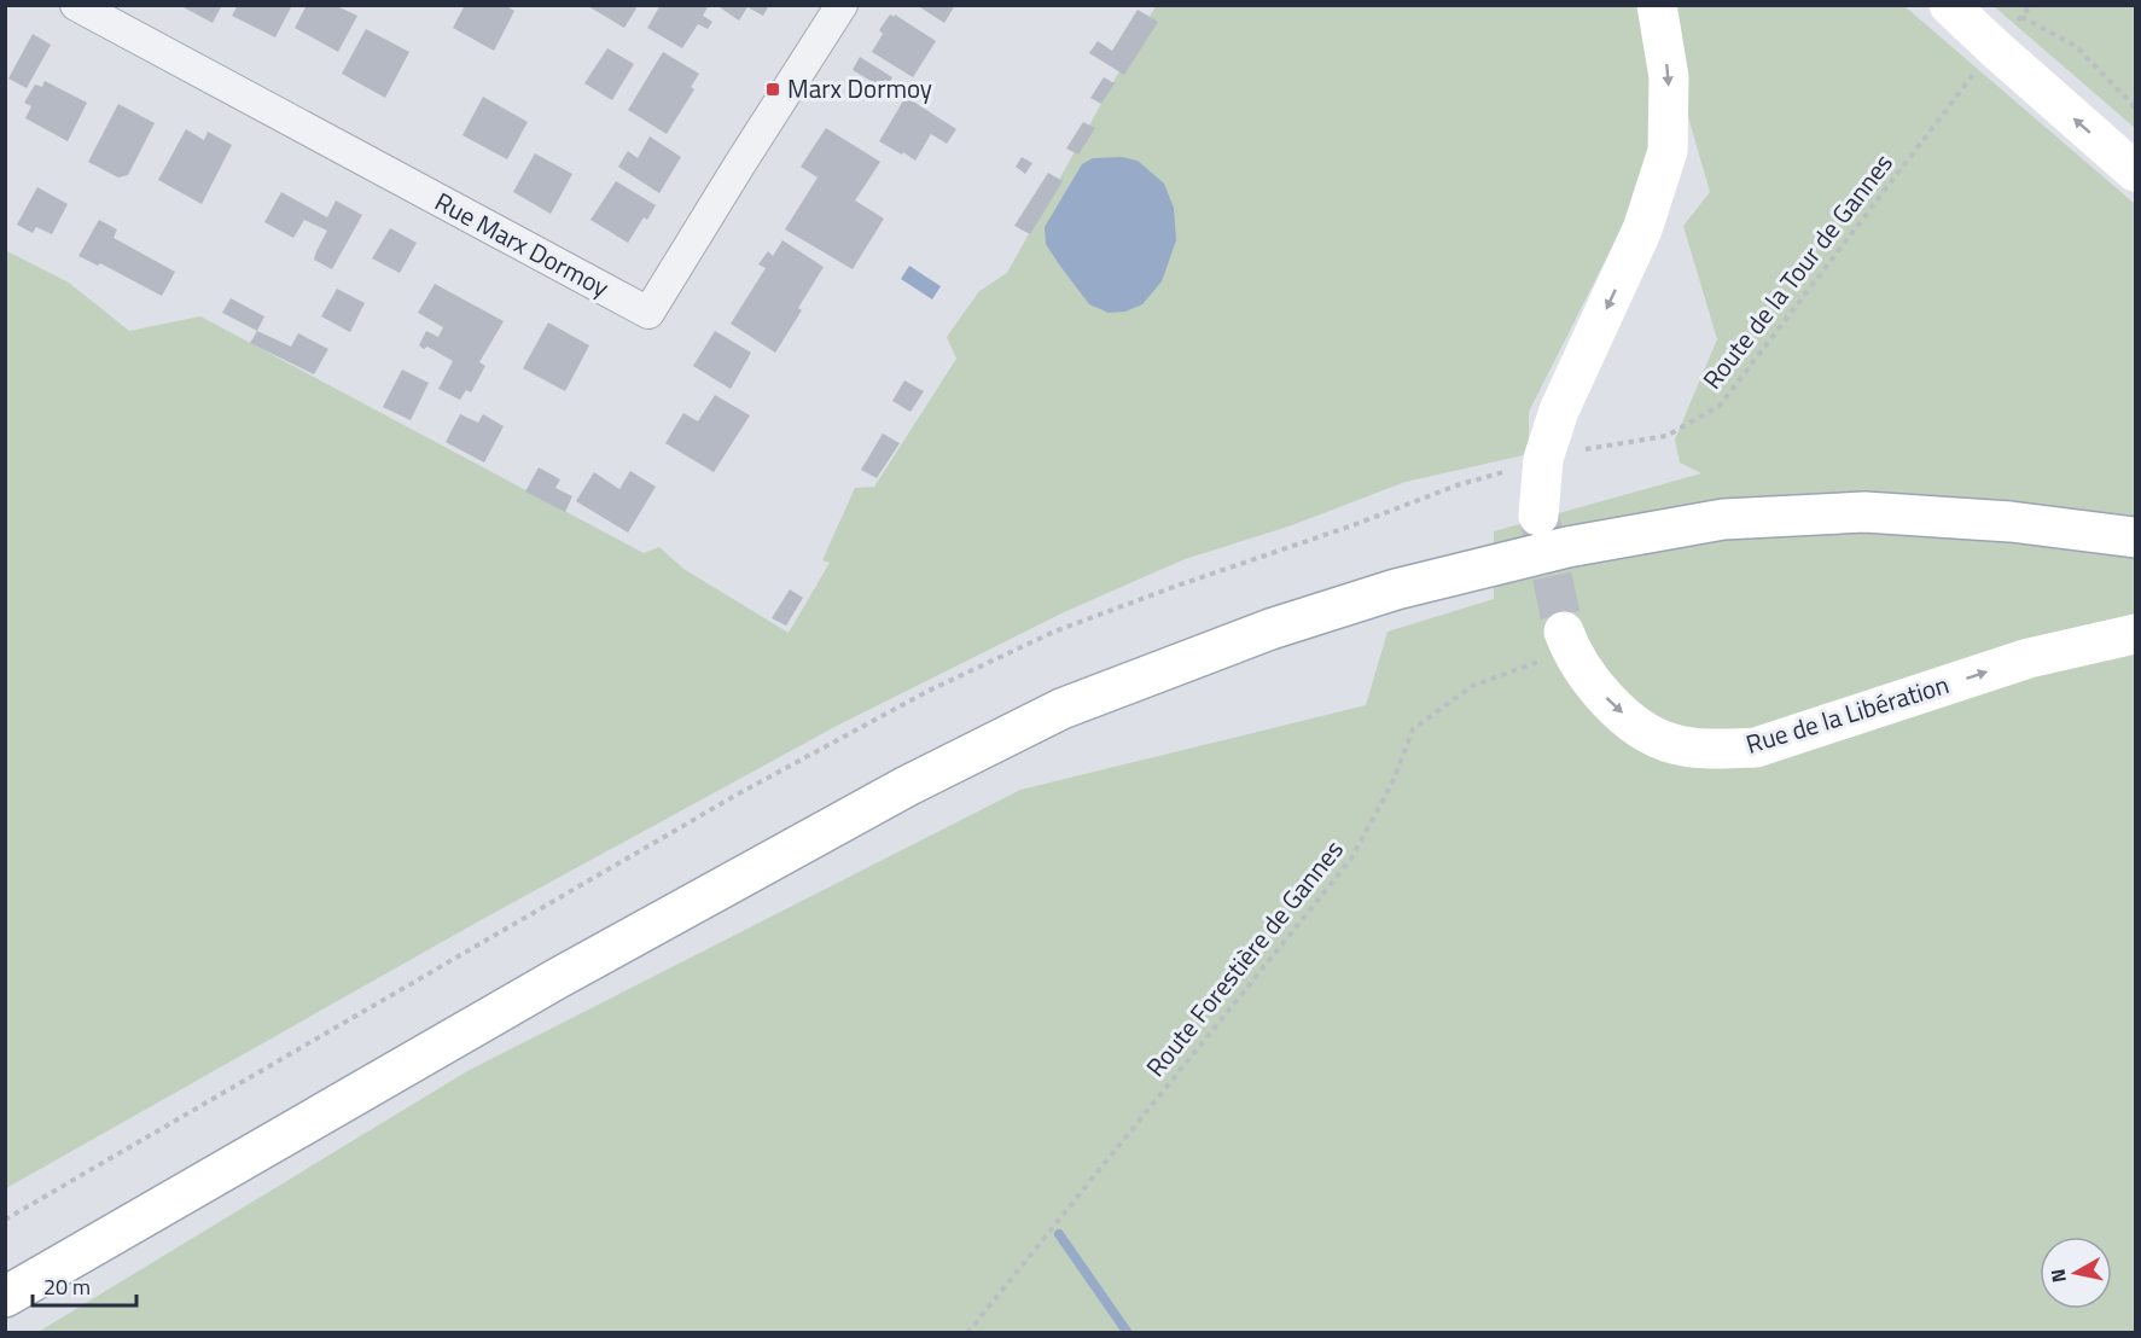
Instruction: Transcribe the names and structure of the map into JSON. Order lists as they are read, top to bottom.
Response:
{
  "streets": {
    "main road": ["Rue de la Libération"],
    "street": ["Rue Marx Dormoy"],
    "path": ["Route de la Tour de Gannes", "Route Forestière de Gannes"]
  },
  "crossings": [
    ["Rue de la Libération", "Route Forestière de Gannes"]
  ],
  "places": {
    "transit": ["Marx Dormoy"]
  },
  "scale_bar": "20 m",
  "north": "left"
}
